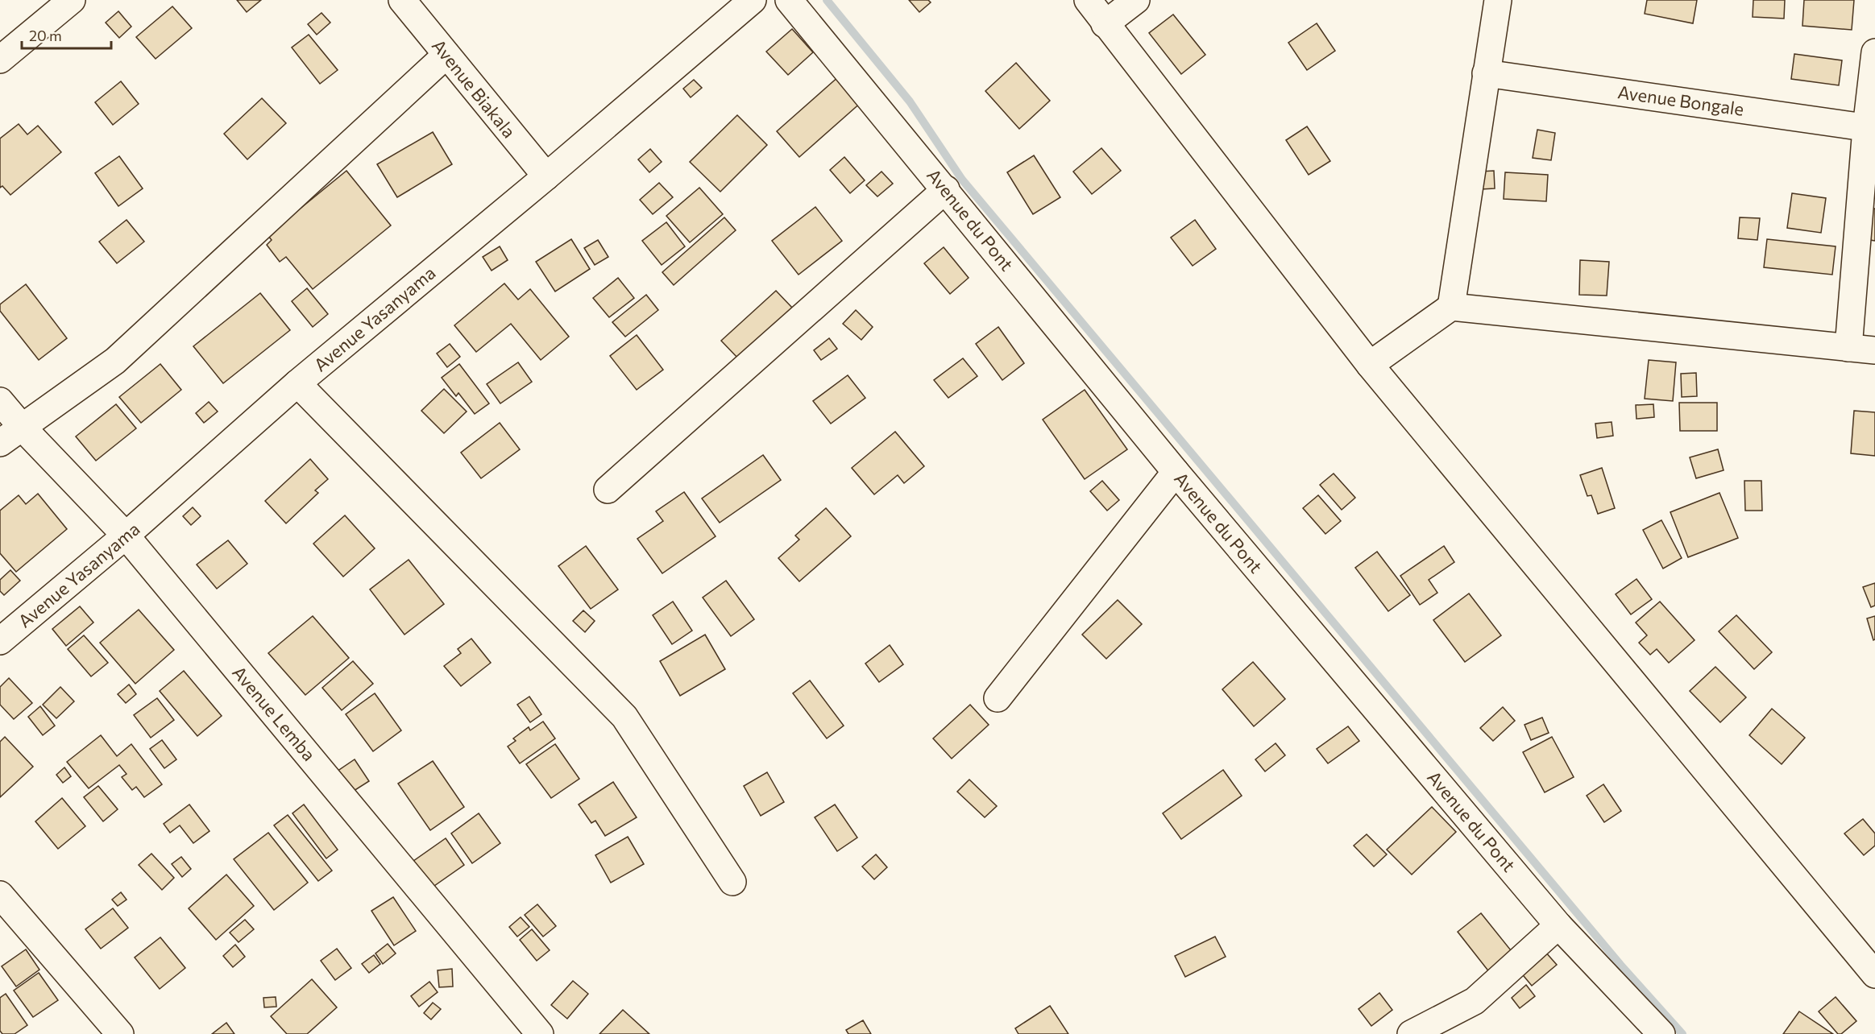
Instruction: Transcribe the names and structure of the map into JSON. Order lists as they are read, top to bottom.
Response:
{
  "streets": {
    "street": [
      "Avenue Biakala",
      "Avenue Bongale",
      "Avenue du Pont",
      "Avenue Yasanyama",
      "Avenue Lemba"
    ]
  },
  "crossings": [
    ["Avenue Biakala", "Avenue Yasanyama"],
    ["Avenue Yasanyama", "Avenue Lemba"]
  ],
  "scale_bar": "20 m"
}
